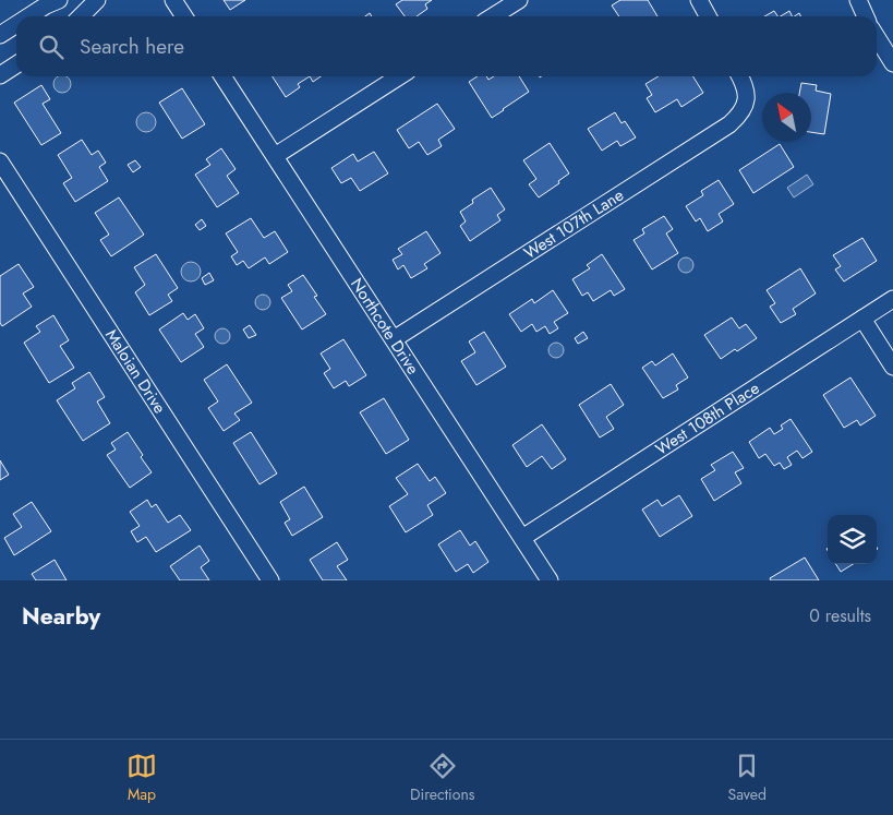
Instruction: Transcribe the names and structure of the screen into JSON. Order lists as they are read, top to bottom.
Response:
{
  "streets": {
    "street": [
      "West 107th Lane",
      "Northcote Drive",
      "Maloian Drive",
      "West 108th Place"
    ]
  },
  "crossings": [
    ["West 107th Lane", "Northcote Drive"],
    ["Northcote Drive", "West 108th Place"]
  ],
  "north": "top left",
  "page": {
    "search": "Search here",
    "heading": ["Nearby", "0 results"],
    "nav": ["Map", "Directions", "Saved"]
  }
}
